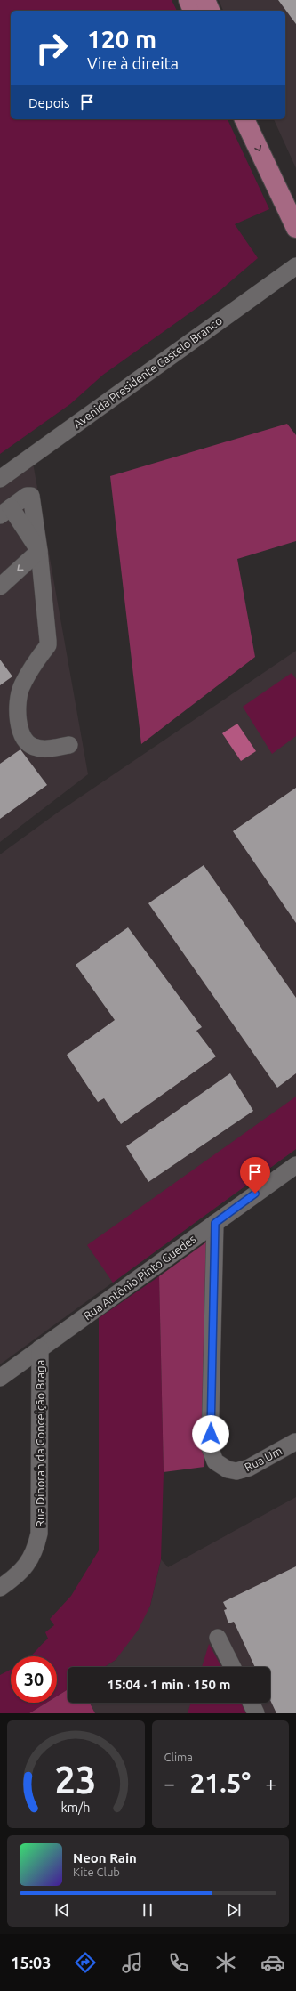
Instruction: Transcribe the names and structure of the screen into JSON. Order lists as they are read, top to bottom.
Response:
{
  "streets": {
    "street": [
      "Avenida Presidente Castelo Branco",
      "Rua Antônio Pinto Guedes",
      "Rua Dinorah da Conceição Braga",
      "Rua Um"
    ]
  },
  "crossings": [
    ["Rua Antônio Pinto Guedes", "Rua Dinorah da Conceição Braga"],
    ["Rua Antônio Pinto Guedes", "Rua Um"]
  ],
  "page": {
    "turn": ["120 m", "Vire à direita"],
    "then": "Depois",
    "limit": "30",
    "trip": "15:04 · 1 min · 150 m",
    "tile": "Clima",
    "heat": ["−", "21.5°", "+"],
    "song": ["Neon Rain", "Kite Club"],
    "tabs": "15:03",
    "gauge": ["23", "km/h"]
  }
}
